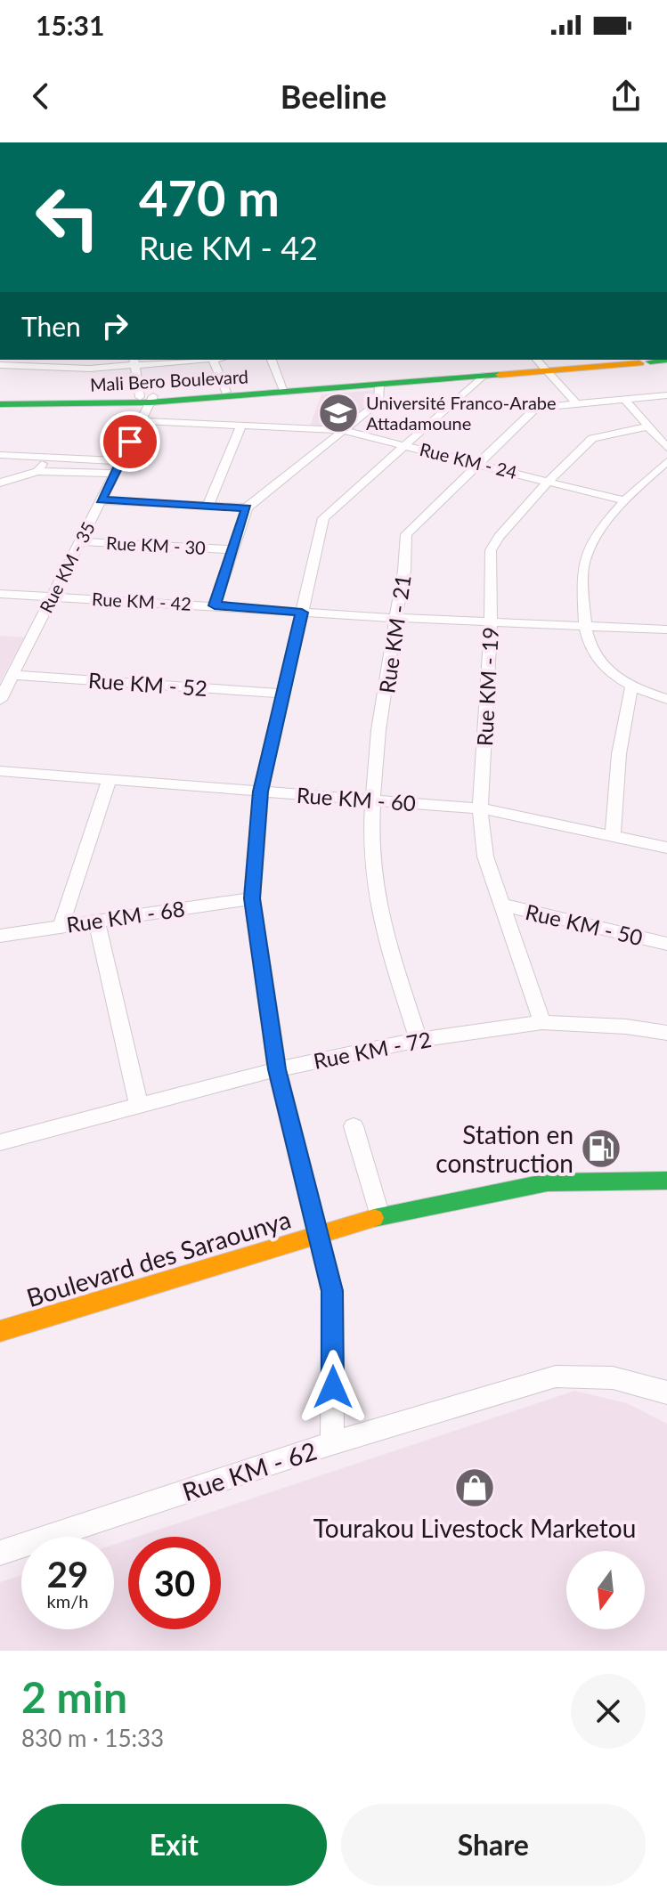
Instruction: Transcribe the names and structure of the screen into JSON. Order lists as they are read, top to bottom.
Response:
{
  "streets": {
    "main road": ["Mali Bero Boulevard", "Boulevard des Saraounya"],
    "street": [
      "Rue KM - 24",
      "Rue KM - 30",
      "Rue KM - 35",
      "Rue KM - 42",
      "Rue KM - 21",
      "Rue KM - 52",
      "Rue KM - 19",
      "Rue KM - 60",
      "Rue KM - 68",
      "Rue KM - 50",
      "Rue KM - 72",
      "Rue KM - 62"
    ]
  },
  "crossings": [
    ["Mali Bero Boulevard", "Rue KM - 35"],
    ["Rue KM - 24", "Rue KM - 35"],
    ["Rue KM - 24", "Rue KM - 21"],
    ["Rue KM - 24", "Rue KM - 19"],
    ["Rue KM - 30", "Rue KM - 35"],
    ["Rue KM - 35", "Rue KM - 42"],
    ["Rue KM - 35", "Rue KM - 52"],
    ["Rue KM - 42", "Rue KM - 21"],
    ["Rue KM - 42", "Rue KM - 19"],
    ["Rue KM - 21", "Rue KM - 60"],
    ["Rue KM - 21", "Rue KM - 72"],
    ["Rue KM - 19", "Rue KM - 60"],
    ["Rue KM - 19", "Rue KM - 50"],
    ["Rue KM - 19", "Rue KM - 72"]
  ],
  "places": {
    "school or university": ["Université Franco-Arabe Attadamoune"],
    "fuel station": ["Station en construction"],
    "shop": ["Tourakou Livestock Marketou"]
  },
  "north": "bottom",
  "page": {
    "status": "15:31",
    "header": "Beeline",
    "turn": ["470 m", "Rue KM - 42"],
    "then": "Then",
    "speed": "29 km/h",
    "limit": "30",
    "heading": ["2 min", "830 m · 15:33"],
    "buttons": ["Exit", "Share"]
  }
}
